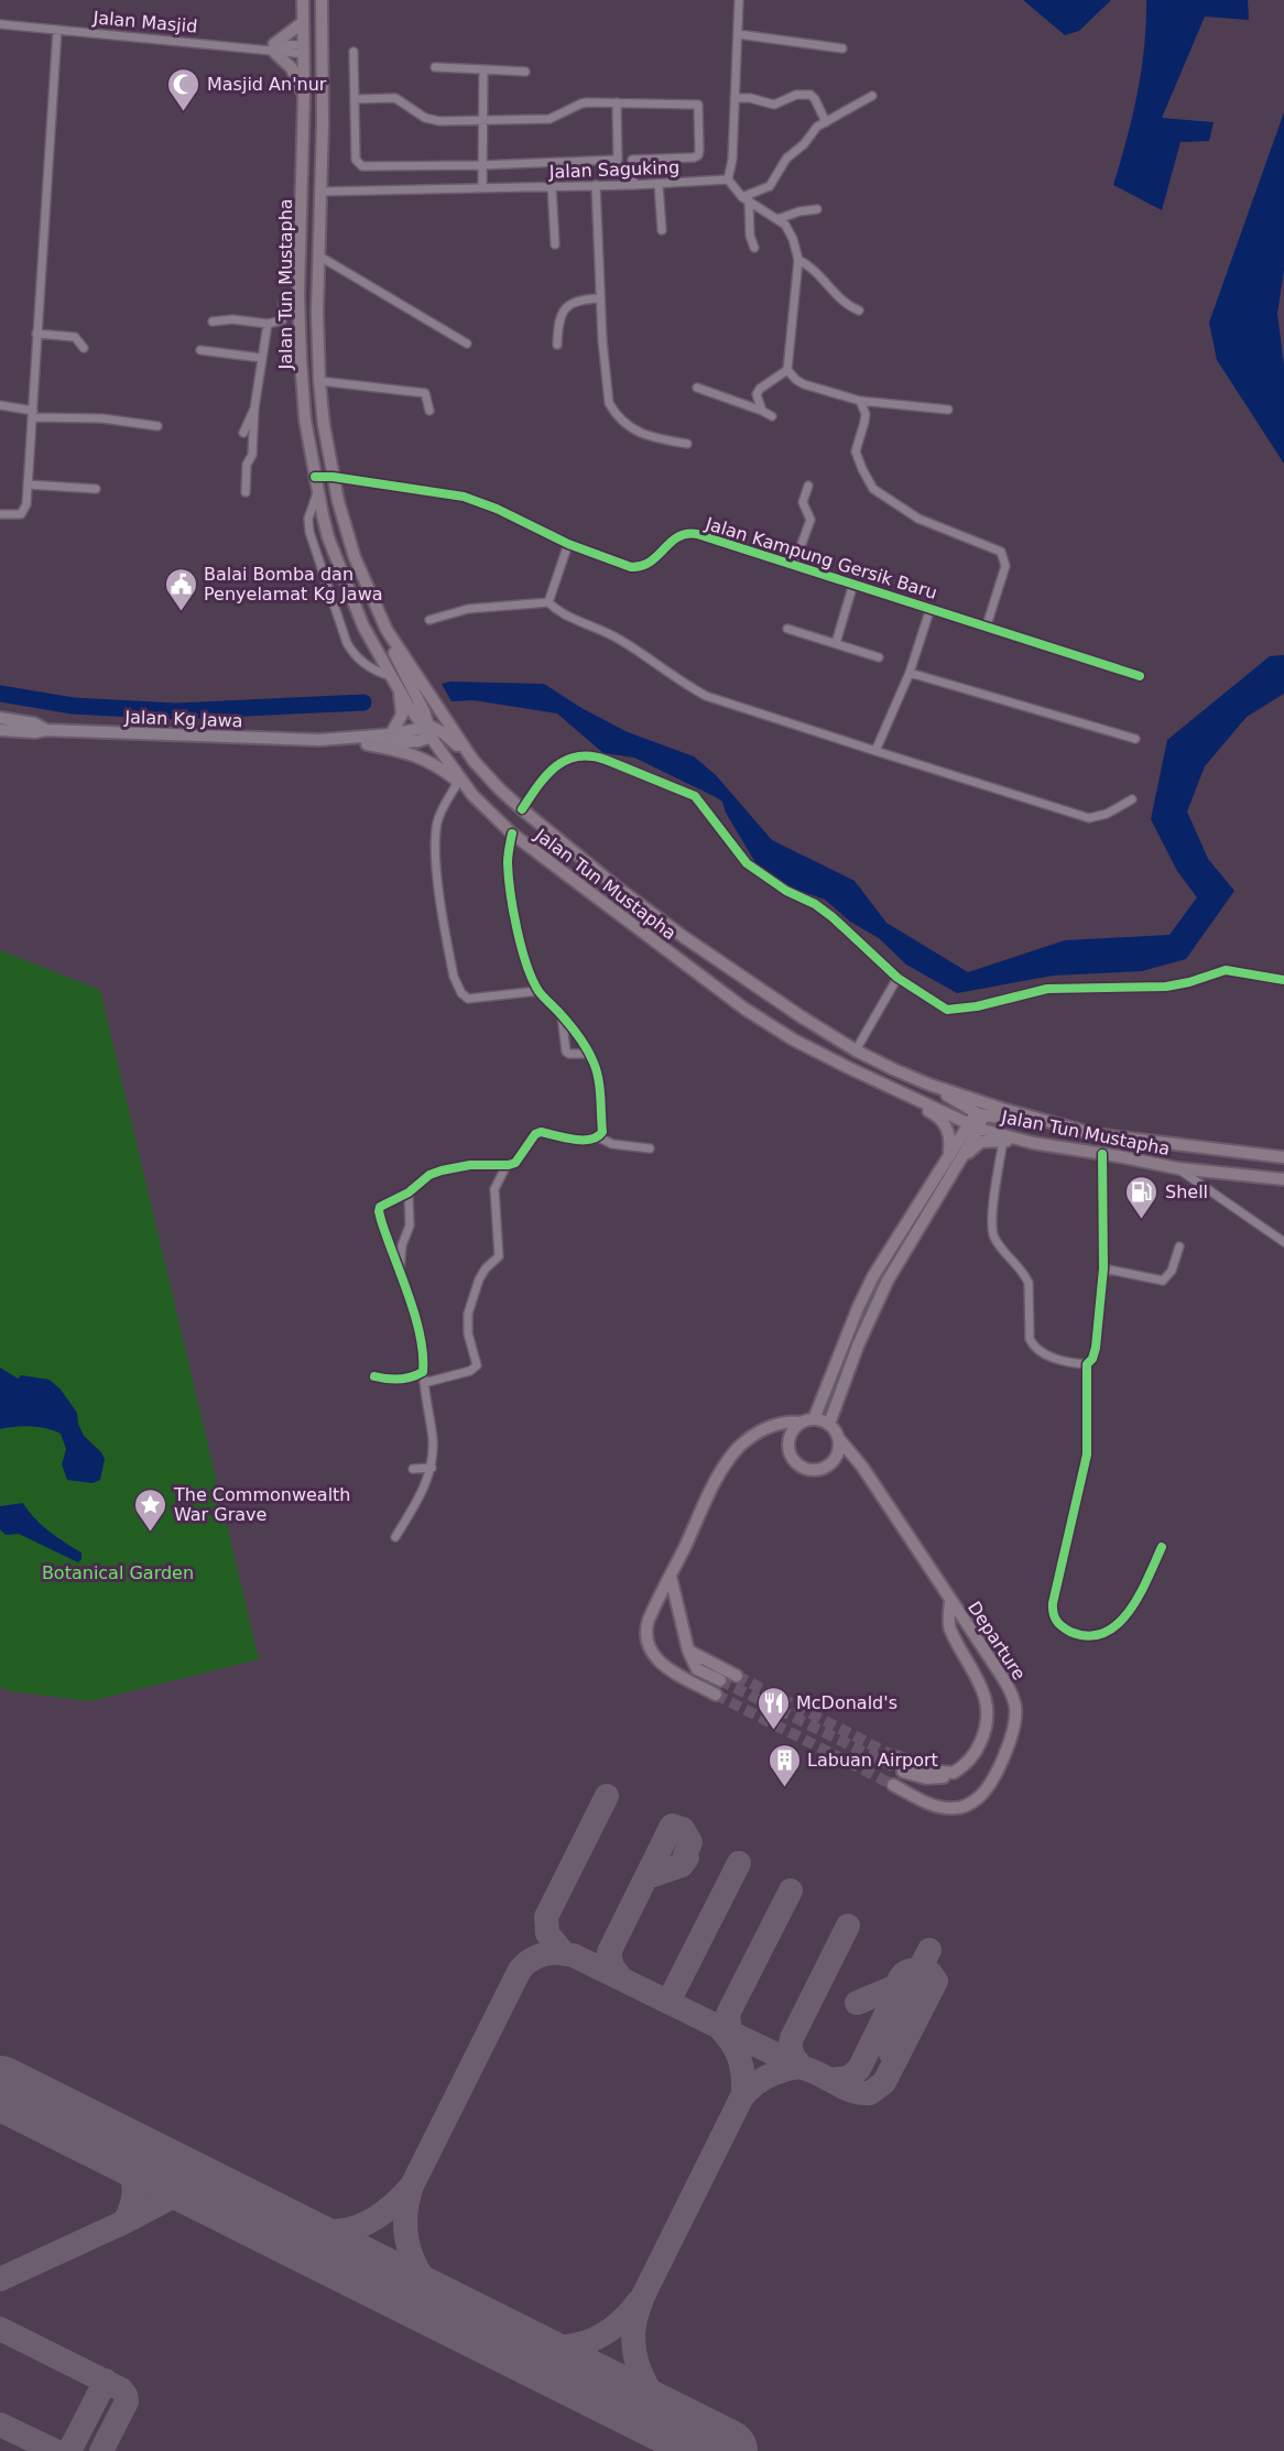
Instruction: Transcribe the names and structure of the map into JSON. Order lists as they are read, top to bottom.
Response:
{
  "streets": {
    "main road": ["Jalan Tun Mustapha", "Jalan Kg Jawa", "Departure"],
    "street": ["Jalan Masjid", "Jalan Saguking", "Jalan Kampung Gersik Baru"]
  },
  "crossings": [
    ["Jalan Masjid", "Jalan Tun Mustapha"],
    ["Jalan Tun Mustapha", "Jalan Kampung Gersik Baru"],
    ["Jalan Tun Mustapha", "Jalan Kg Jawa"]
  ],
  "parks": ["Botanical Garden"],
  "places": {
    "mosque": ["Masjid An'nur"],
    "public building": ["Balai Bomba dan Penyelamat Kg Jawa"],
    "fuel station": ["Shell"],
    "place": ["The Commonwealth War Grave"],
    "restaurant": ["McDonald's"],
    "building": ["Labuan Airport"]
  }
}
